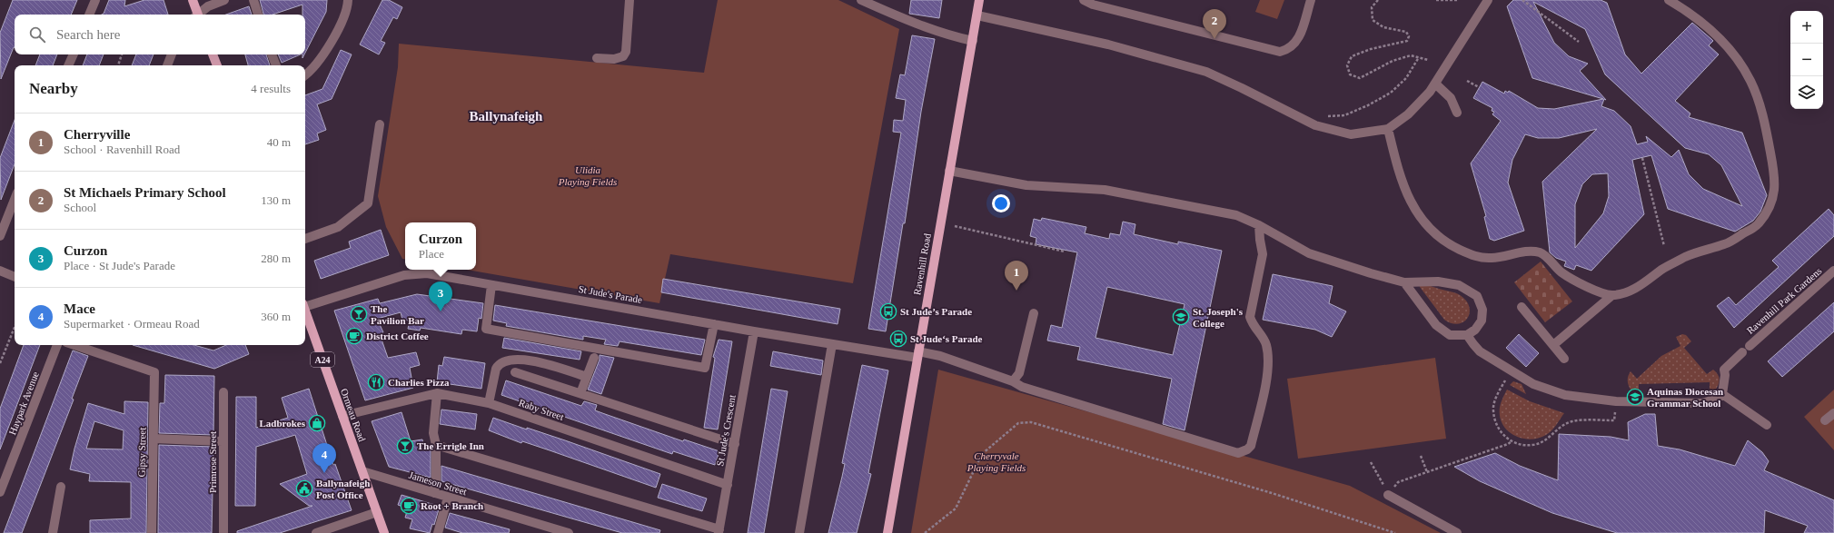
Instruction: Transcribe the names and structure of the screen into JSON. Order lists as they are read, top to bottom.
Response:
{
  "streets": {
    "main road": ["Ravenhill Road", "A24", "Ormeau Road"],
    "street": [
      "St Jude's Parade",
      "Ravenhill Park Gardens",
      "Haypark Avenue",
      "Raby Street",
      "St Jude's Crescent",
      "Gipsy Street",
      "Primrose Street",
      "Jameson Street"
    ]
  },
  "crossings": [
    ["Ravenhill Road", "St Jude's Parade"],
    ["St Jude's Parade", "St Jude's Crescent"],
    ["Raby Street", "Ormeau Road"],
    ["Raby Street", "St Jude's Crescent"],
    ["Ormeau Road", "Jameson Street"]
  ],
  "districts": ["Ballynafeigh"],
  "parks": ["Ulidia Playing Fields", "Cherryvale Playing Fields"],
  "places": {
    "bus stop": ["St Jude’s Parade", "St Jude‘s Parade"],
    "bar": ["The Pavilion Bar", "The Errigle Inn"],
    "school or university": ["St. Joseph's College", "Aquinas Diocesan Grammar School"],
    "cafe": ["District Coffee", "Root + Branch"],
    "restaurant": ["Charlies Pizza"],
    "shop": ["Ladbrokes"],
    "public building": ["Ballynafeigh Post Office"]
  },
  "page": {
    "pins": [
      "2",
      "1",
      "3",
      "4"
    ],
    "map_buttons": ["+", "−"],
    "search": "Search here",
    "heading": ["Nearby", "4 results"],
    "list": [
      {
        "mark": "1",
        "name": "Cherryville",
        "note": "School · Ravenhill Road",
        "value": "40 m"
      },
      {
        "mark": "2",
        "name": "St Michaels Primary School",
        "note": "School",
        "value": "130 m"
      },
      {
        "mark": "3",
        "name": "Curzon",
        "note": "Place · St Jude's Parade",
        "value": "280 m"
      },
      {
        "mark": "4",
        "name": "Mace",
        "note": "Supermarket · Ormeau Road",
        "value": "360 m"
      }
    ],
    "popup": ["Curzon", "Place"]
  }
}
